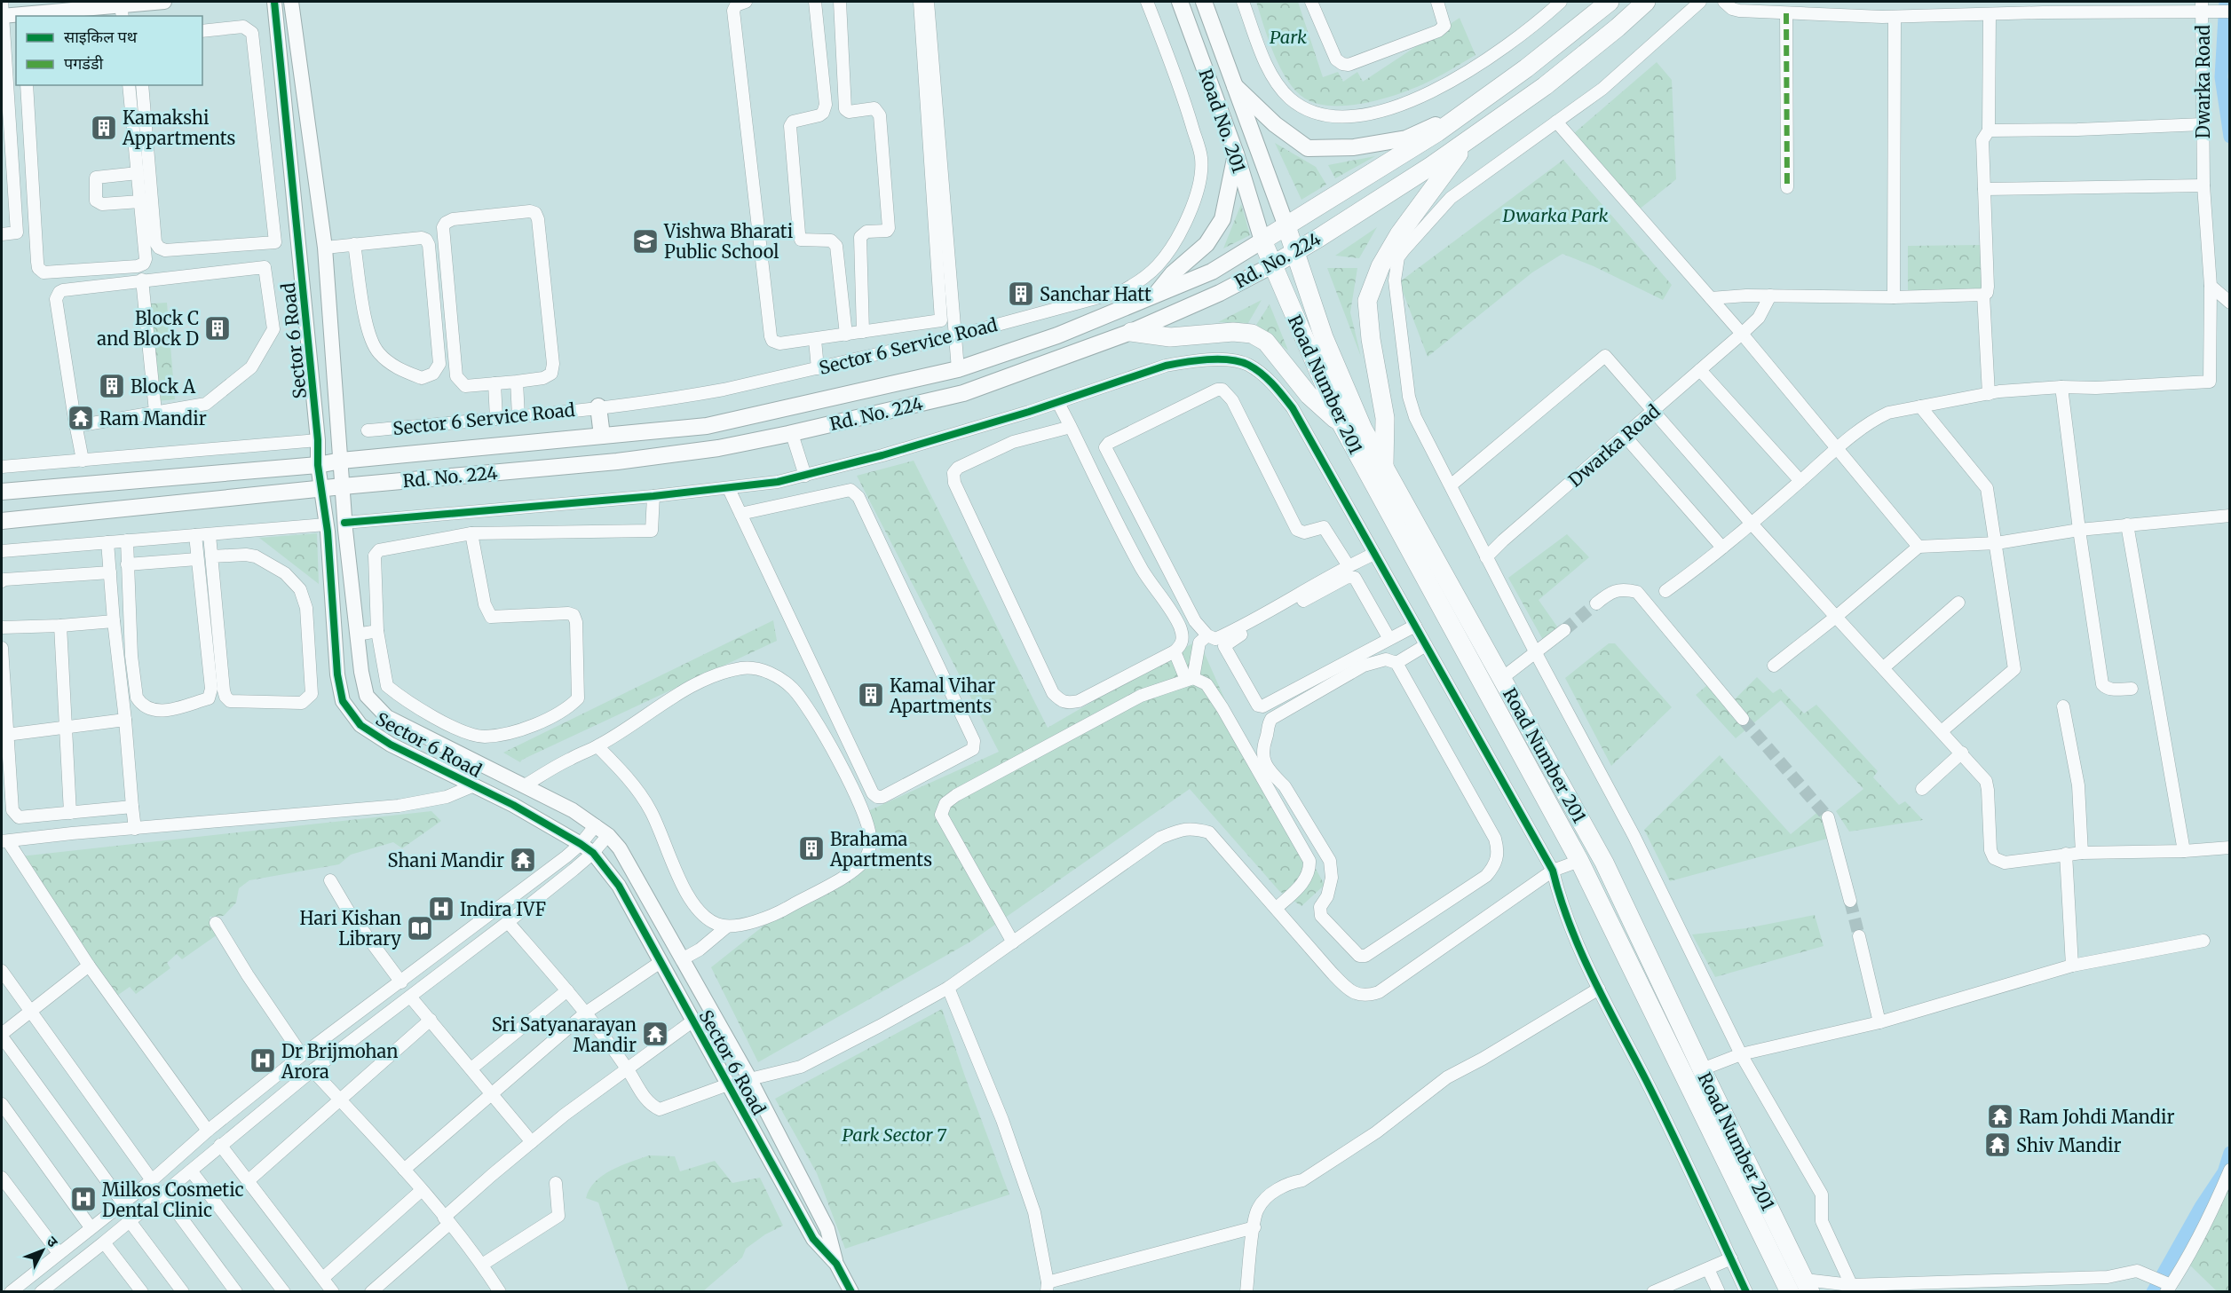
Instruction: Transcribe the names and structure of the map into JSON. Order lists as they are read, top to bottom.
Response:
{
  "streets": {
    "main road": ["Road No. 201", "Rd. No. 224", "Road Number 201"],
    "street": ["Dwarka Road", "Sector 6 Road", "Sector 6 Service Road"]
  },
  "crossings": [
    ["Road No. 201", "Rd. No. 224"],
    ["Road No. 201", "Road Number 201"],
    ["Rd. No. 224", "Sector 6 Road"],
    ["Rd. No. 224", "Road Number 201"]
  ],
  "parks": ["Park", "Dwarka Park", "Park Sector 7"],
  "places": {
    "building": [
      "Kamakshi Appartments",
      "Sanchar Hatt",
      "Block C and Block D",
      "Block A",
      "Kamal Vihar Apartments",
      "Brahama Apartments"
    ],
    "school or university": ["Vishwa Bharati Public School"],
    "temple": [
      "Ram Mandir",
      "Shani Mandir",
      "Sri Satyanarayan Mandir",
      "Ram Johdi Mandir",
      "Shiv Mandir"
    ],
    "hospital": ["Indira IVF", "Dr Brijmohan Arora", "Milkos Cosmetic Dental Clinic"],
    "library": ["Hari Kishan Library"]
  },
  "legend": ["साइकिल पथ", "पगडंडी"],
  "north": "top right"
}
